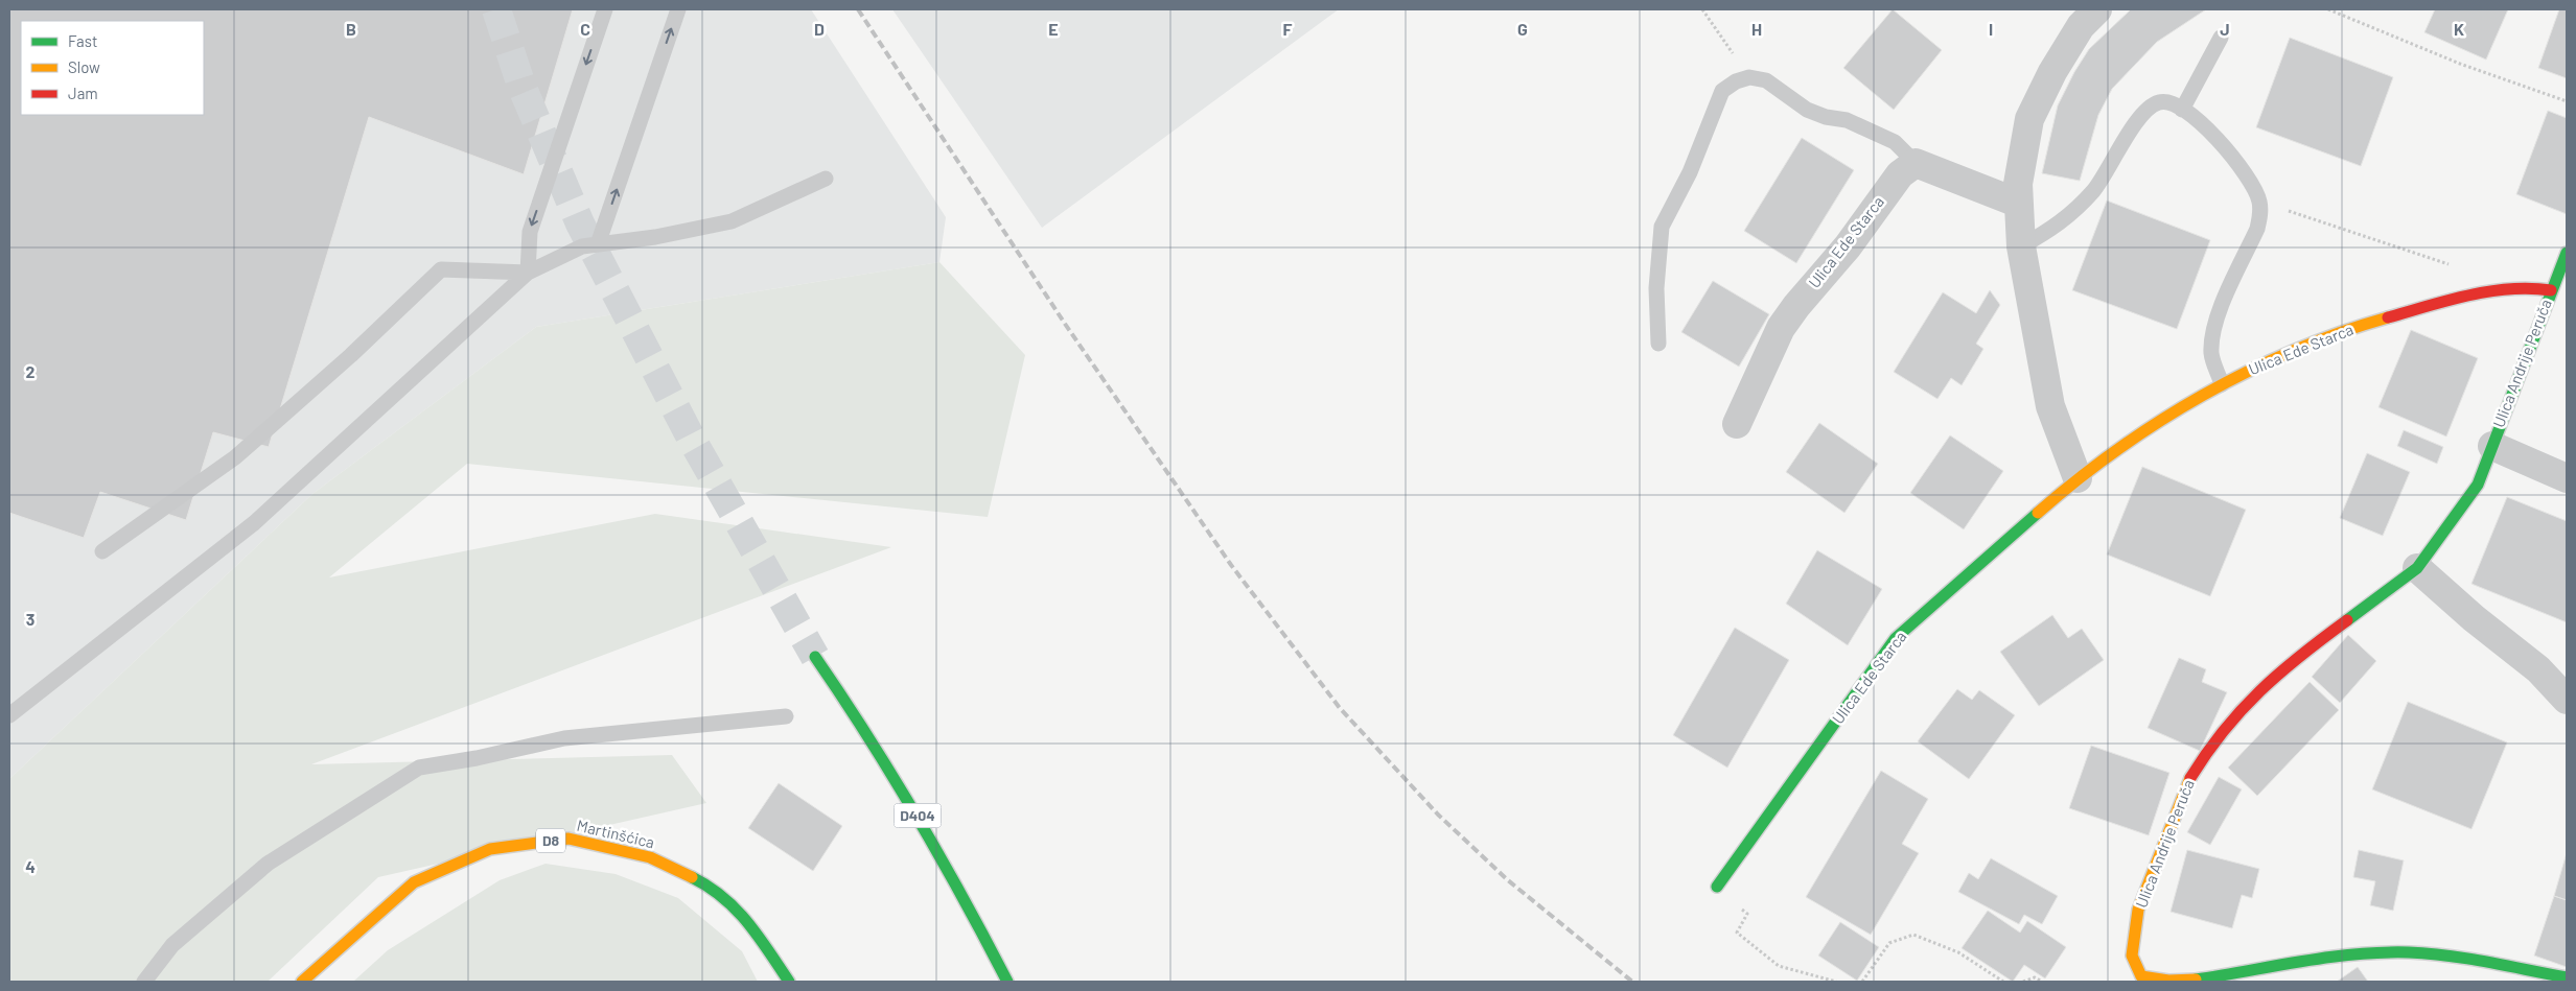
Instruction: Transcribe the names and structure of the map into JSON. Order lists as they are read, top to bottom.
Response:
{
  "streets": {
    "main road": [
      "Ulica Ede Starca",
      "Ulica Andrije Peruča",
      "D404",
      "Martinšćica",
      "D8"
    ]
  },
  "crossings": [
    ["Ulica Ede Starca", "Ulica Andrije Peruča"]
  ],
  "legend": ["Fast", "Slow", "Jam"],
  "grid": {
    "columns": [
      "B",
      "C",
      "D",
      "E",
      "F",
      "G",
      "H",
      "I",
      "J",
      "K"
    ],
    "rows": ["2", "3", "4"]
  }
}
